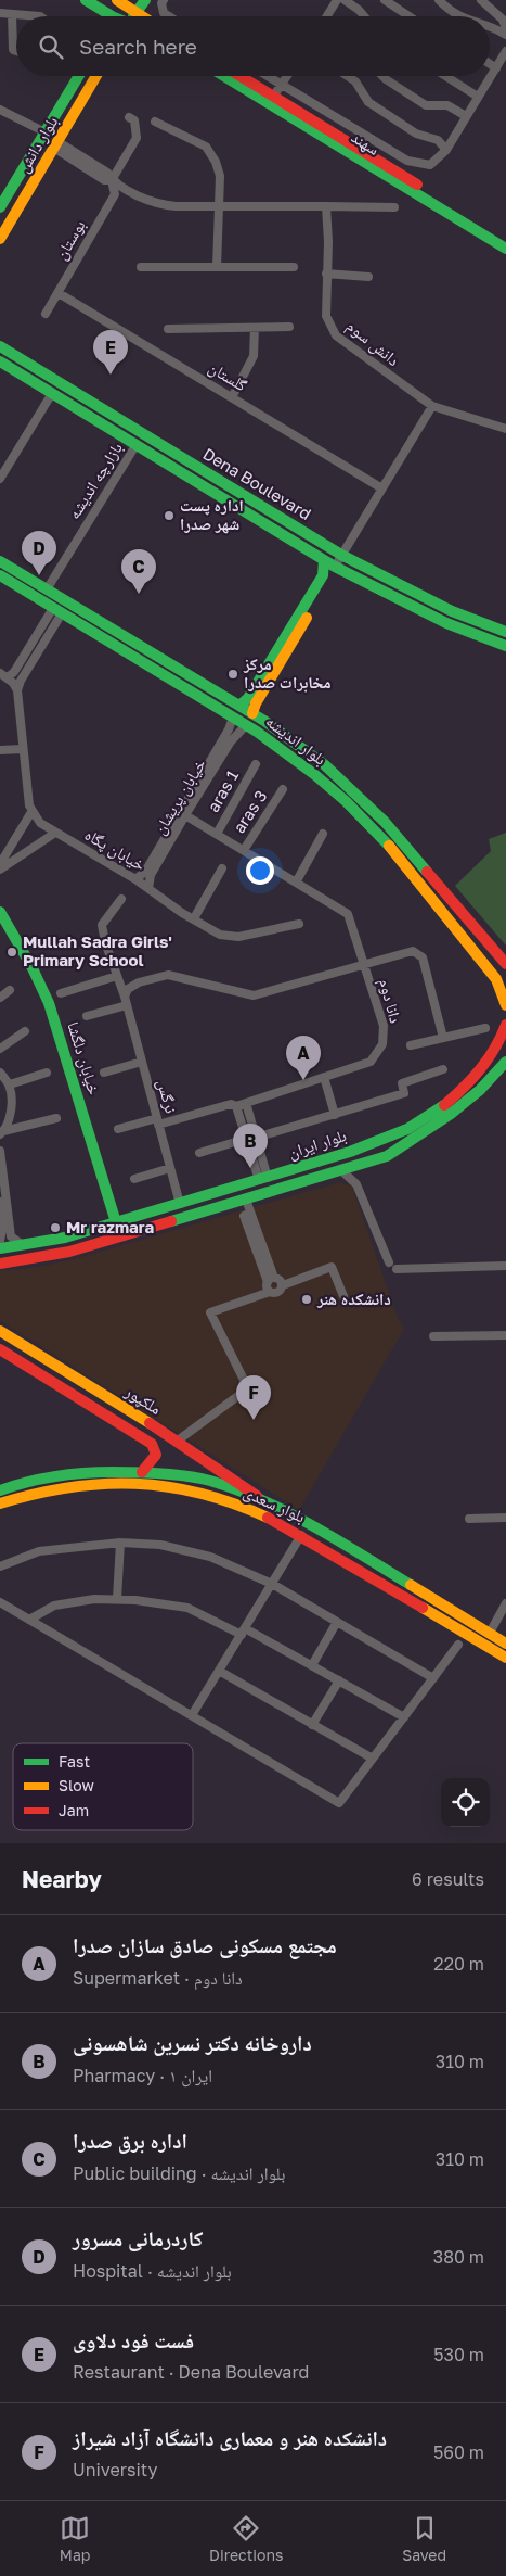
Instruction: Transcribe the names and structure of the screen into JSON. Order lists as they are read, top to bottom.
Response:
{
  "streets": {
    "main road": [
      "سهند",
      "بلوار دانش",
      "Dena Boulevard",
      "بلوار اندیشه",
      "خیابان دلگشا",
      "بلوار ایران",
      "ملکپور",
      "بلوار سعدی"
    ],
    "street": [
      "بوستان",
      "دانش سوم",
      "گلستان",
      "بازارچه اندیشه",
      "aras 1",
      "خیابان پریشان",
      "aras 3",
      "خیابان پگاه",
      "دانا دوم",
      "نرگس"
    ]
  },
  "crossings": [
    ["بوستان", "گلستان"],
    ["بازارچه اندیشه", "Dena Boulevard"],
    ["بازارچه اندیشه", "بلوار اندیشه"],
    ["بلوار اندیشه", "خیابان پریشان"],
    ["خیابان پریشان", "خیابان پگاه"],
    ["دانا دوم", "نرگس"],
    ["خیابان دلگشا", "بلوار ایران"],
    ["نرگس", "بلوار ایران"],
    ["ملکپور", "بلوار سعدی"]
  ],
  "places": [
    "اداره پست شهر صدرا",
    "مرکز مخابرات صدرا",
    "Mullah Sadra Girls' Primary School",
    "Mr razmara",
    "دانشکده هنر"
  ],
  "legend": ["Fast", "Slow", "Jam"],
  "page": {
    "search": "Search here",
    "pins": [
      "E",
      "D",
      "C",
      "A",
      "B",
      "F"
    ],
    "heading": ["Nearby", "6 results"],
    "list": [
      {
        "mark": "A",
        "name": "مجتمع مسکونی صادق سازان صدرا",
        "note": "Supermarket · دانا دوم",
        "value": "220 m"
      },
      {
        "mark": "B",
        "name": "داروخانه دکتر نسرین شاهسونی",
        "note": "Pharmacy · ایران ۱",
        "value": "310 m"
      },
      {
        "mark": "C",
        "name": "اداره برق صدرا",
        "note": "Public building · بلوار اندیشه",
        "value": "310 m"
      },
      {
        "mark": "D",
        "name": "کاردرمانی مسرور",
        "note": "Hospital · بلوار اندیشه",
        "value": "380 m"
      },
      {
        "mark": "E",
        "name": "فست فود دلاوی",
        "note": "Restaurant · Dena Boulevard",
        "value": "530 m"
      },
      {
        "mark": "F",
        "name": "دانشکده هنر و معماری دانشگاه آزاد شیراز",
        "note": "University",
        "value": "560 m"
      }
    ],
    "nav": ["Map", "Directions", "Saved"]
  }
}
